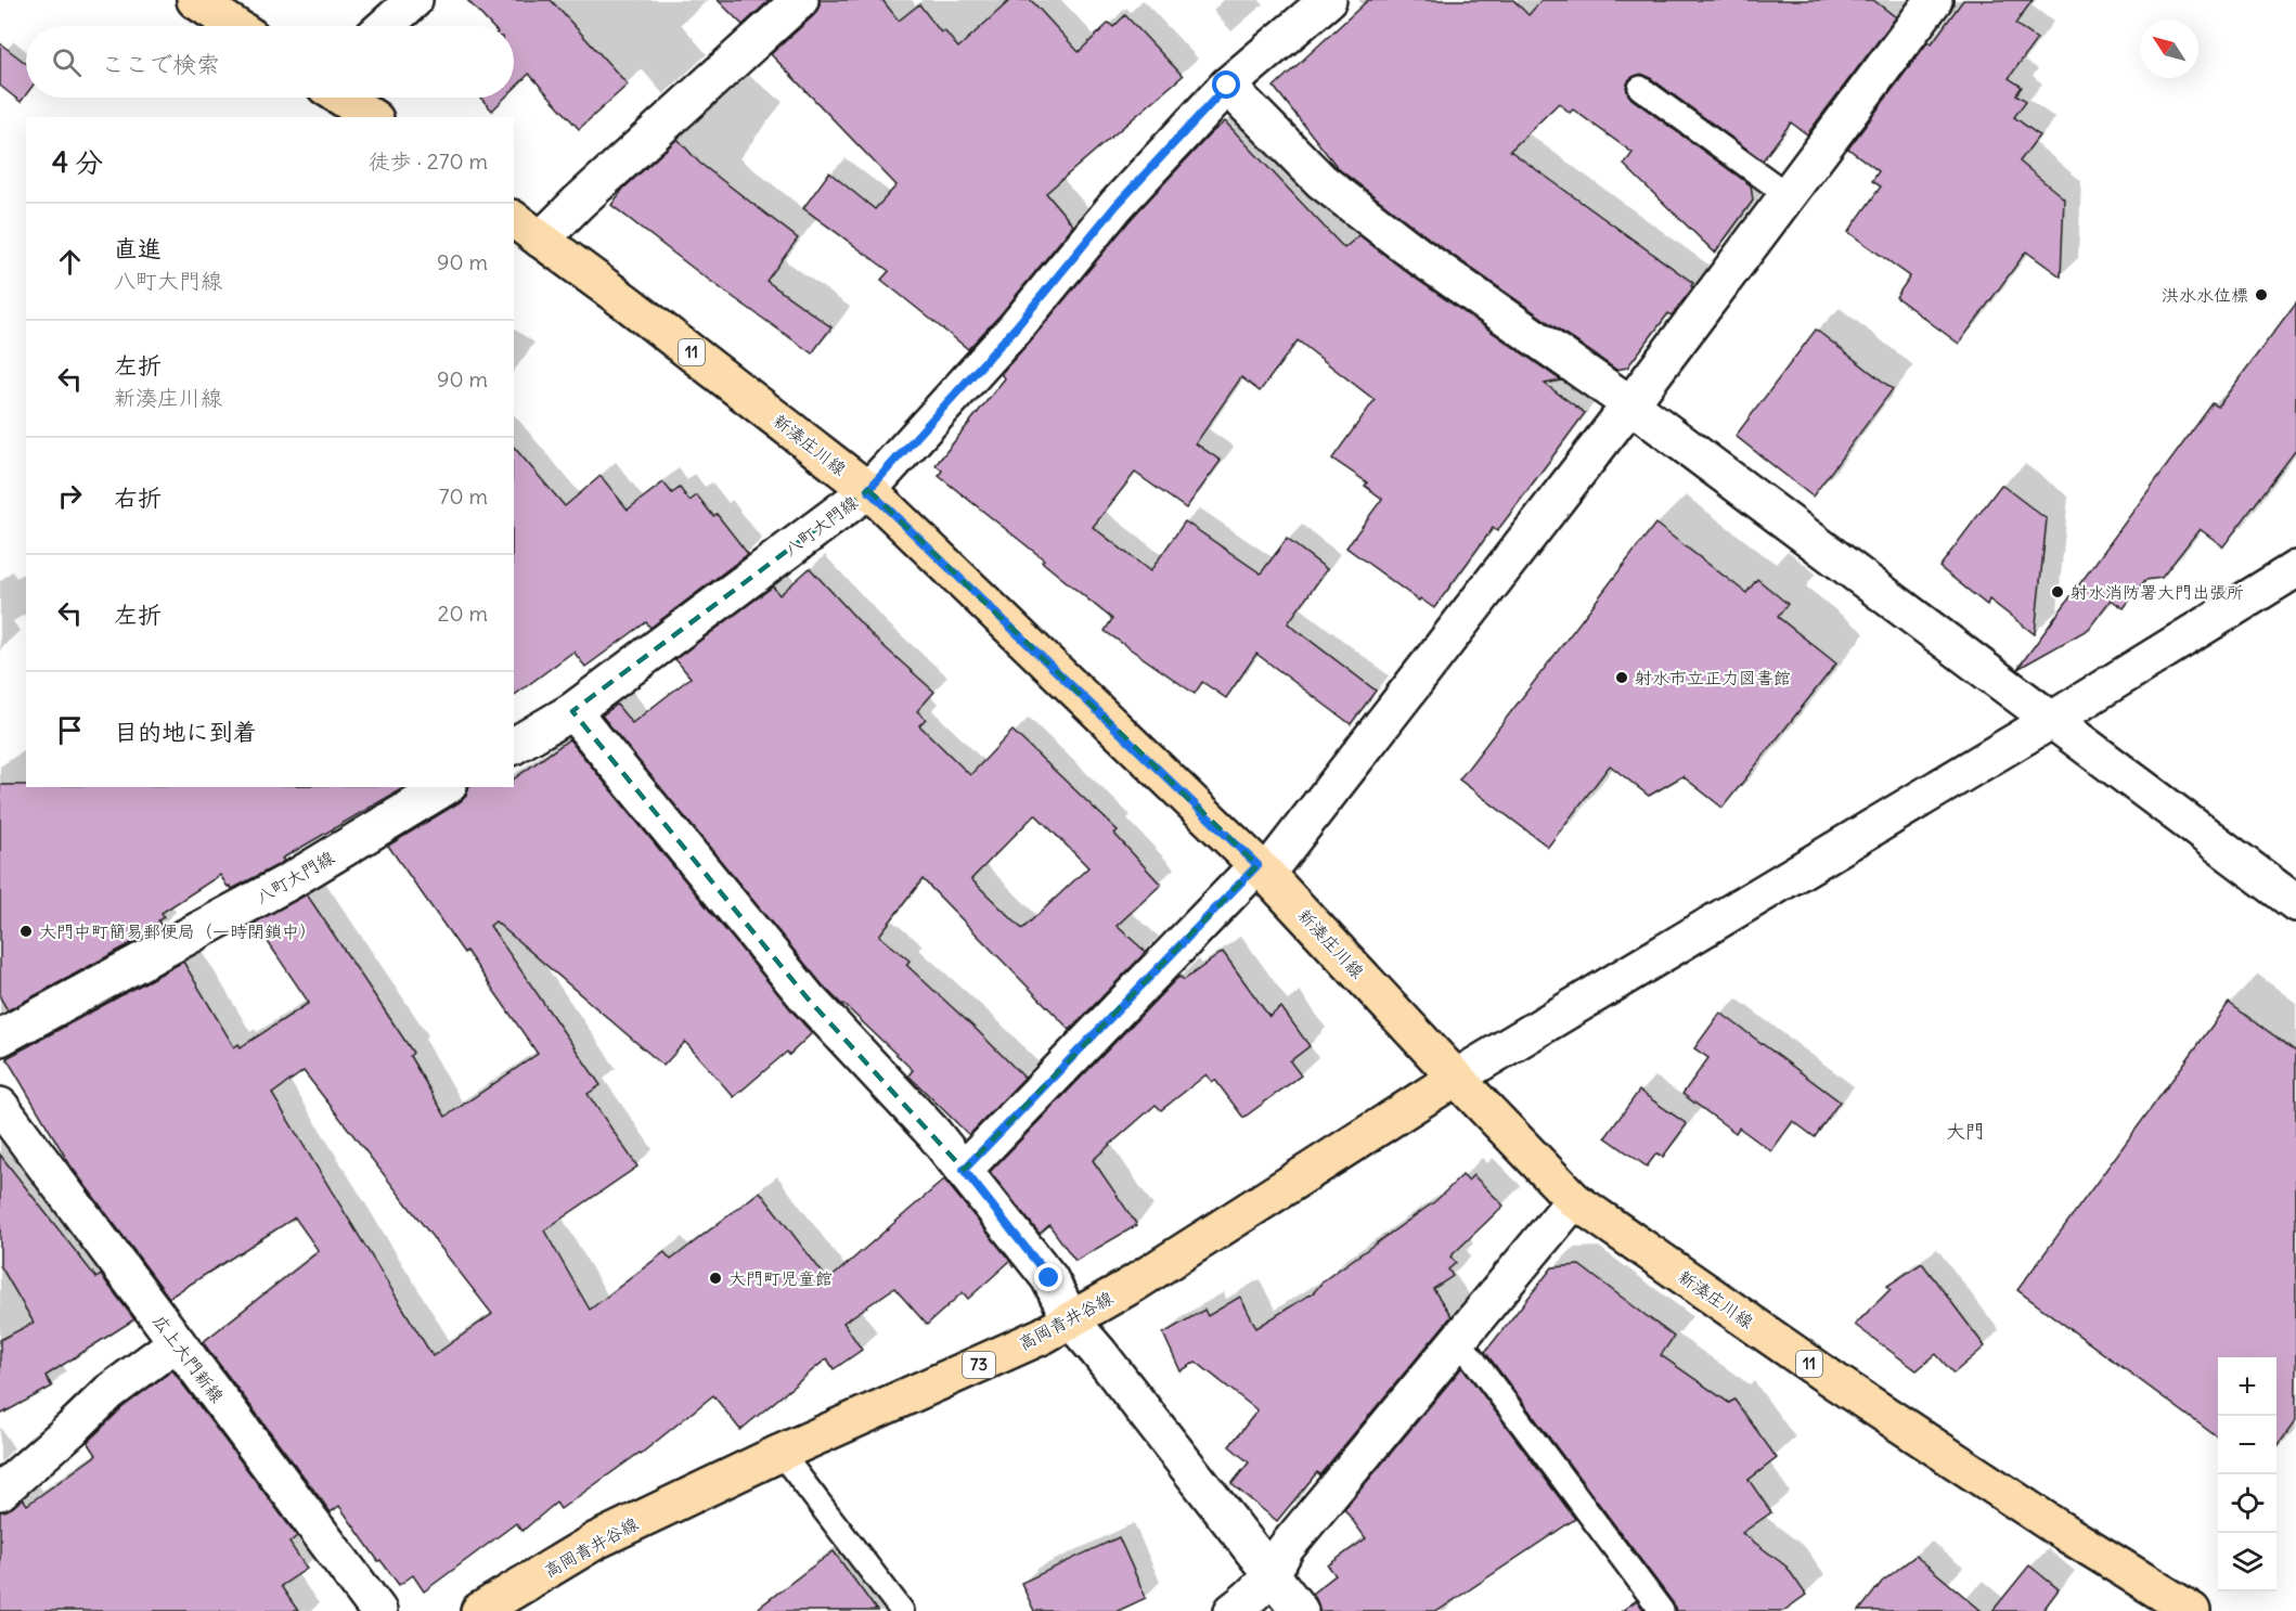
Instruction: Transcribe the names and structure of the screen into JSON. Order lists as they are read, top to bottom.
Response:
{
  "streets": {
    "main road": [
      "11",
      "新湊庄川線",
      "高岡青井谷線",
      "73"
    ],
    "street": ["八町大門線", "広上大門新線"]
  },
  "crossings": [
    ["新湊庄川線", "八町大門線"],
    ["新湊庄川線", "高岡青井谷線"]
  ],
  "districts": ["大門"],
  "places": [
    "洪水水位標",
    "射水消防署大門出張所",
    "射水市立正力図書館",
    "大門中町簡易郵便局（一時閉鎖中）",
    "大門町児童館"
  ],
  "north": "top left",
  "page": {
    "search": "ここで検索",
    "heading": ["4 分", "徒歩 · 270 m"],
    "list": [
      ["直進", "八町大門線", "90 m"],
      ["左折", "新湊庄川線", "90 m"],
      ["右折", "70 m"],
      ["左折", "20 m"],
      "目的地に到着"
    ],
    "map_buttons": ["+", "−"]
  }
}
